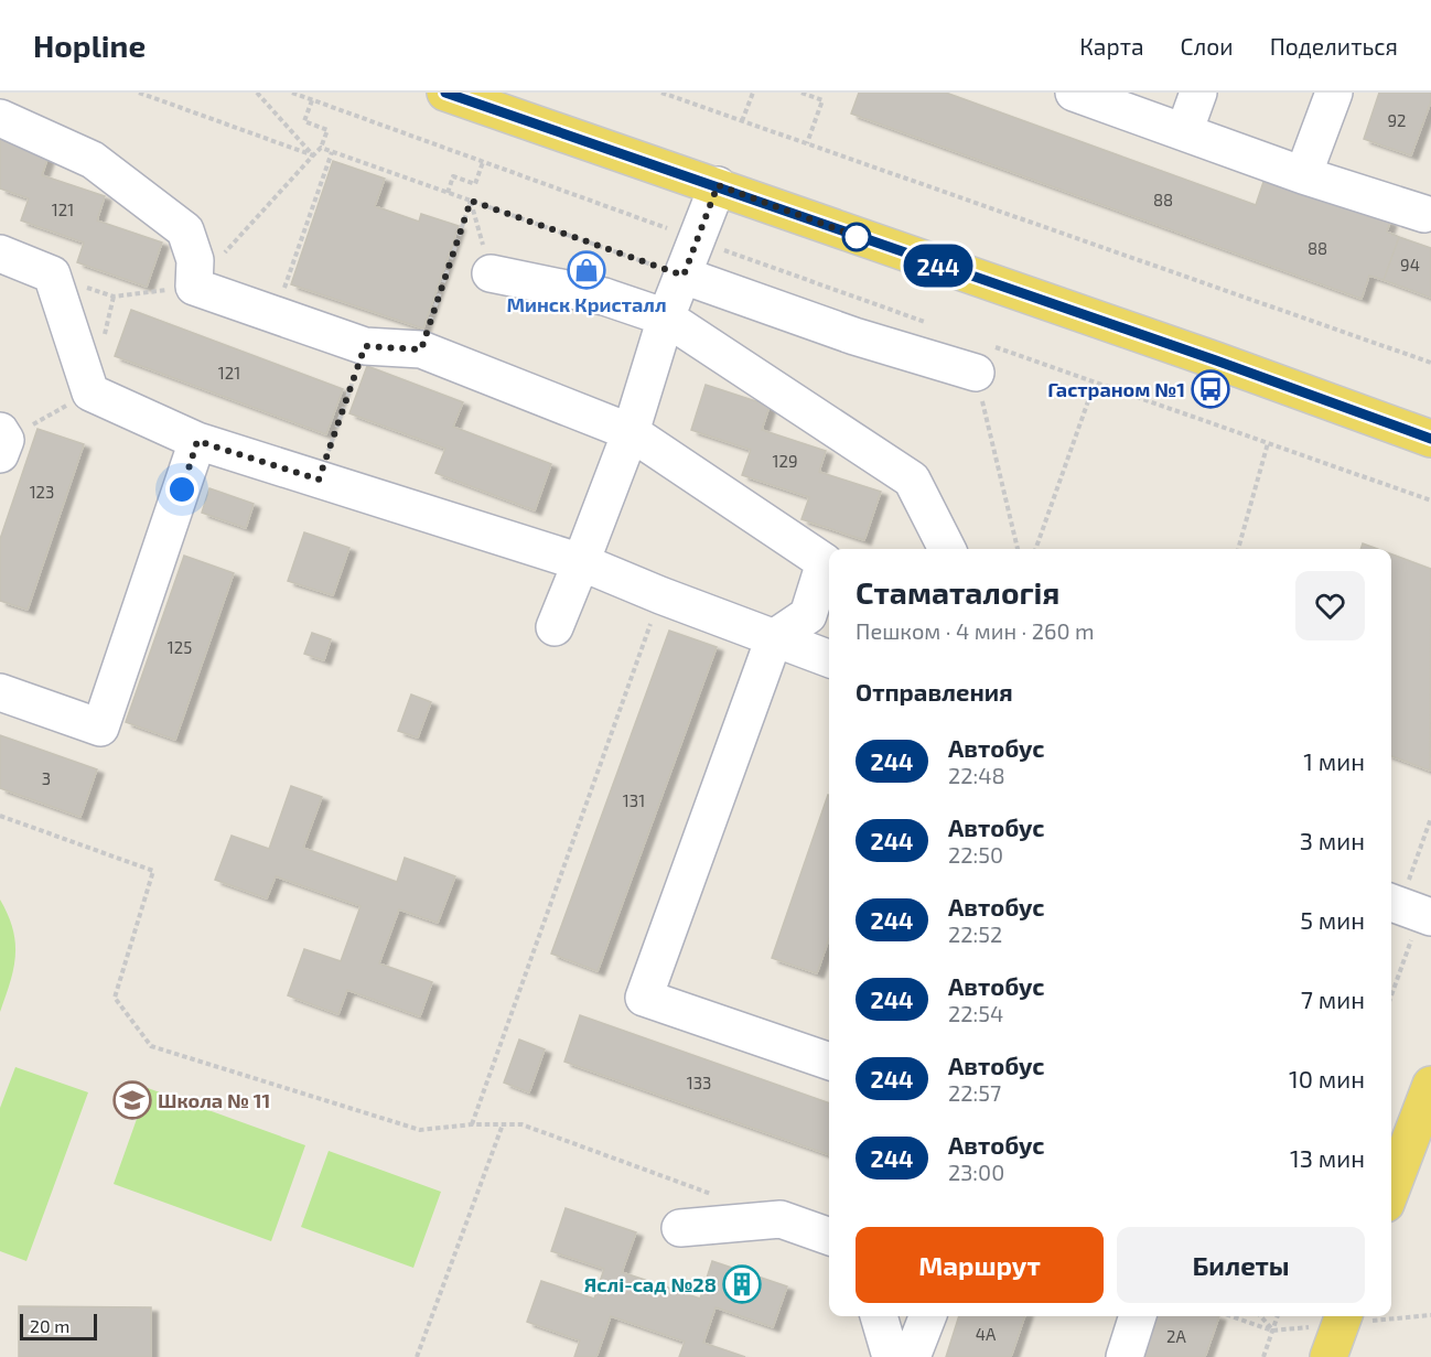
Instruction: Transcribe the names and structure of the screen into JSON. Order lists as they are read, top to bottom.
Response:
{
  "places": {
    "shop": ["Минск Кристалл"],
    "bus stop": ["Гастраном №1"],
    "school or university": ["Школа № 11"],
    "building": ["Яслі-сад №28"]
  },
  "lines": ["bus line 244"],
  "house_numbers": [
    "92",
    "88",
    "121",
    "88",
    "94",
    "121",
    "129",
    "123",
    "125",
    "3",
    "131",
    "133",
    "4А",
    "2А"
  ],
  "scale_bar": "20 m",
  "page": {
    "header": "Hopline",
    "nav": ["Карта", "Слои", "Поделиться"],
    "on_map": "244",
    "heading": [
      ["Стаматалогія", "Пешком · 4 мин · 260 m"],
      "Отправления"
    ],
    "list": [
      {
        "mark": "244",
        "name": "Автобус",
        "note": "22:48",
        "value": "1 мин"
      },
      {
        "mark": "244",
        "name": "Автобус",
        "note": "22:50",
        "value": "3 мин"
      },
      {
        "mark": "244",
        "name": "Автобус",
        "note": "22:52",
        "value": "5 мин"
      },
      {
        "mark": "244",
        "name": "Автобус",
        "note": "22:54",
        "value": "7 мин"
      },
      {
        "mark": "244",
        "name": "Автобус",
        "note": "22:57",
        "value": "10 мин"
      },
      {
        "mark": "244",
        "name": "Автобус",
        "note": "23:00",
        "value": "13 мин"
      }
    ],
    "buttons": ["Маршрут", "Билеты"],
    "scale": "20 m"
  }
}
